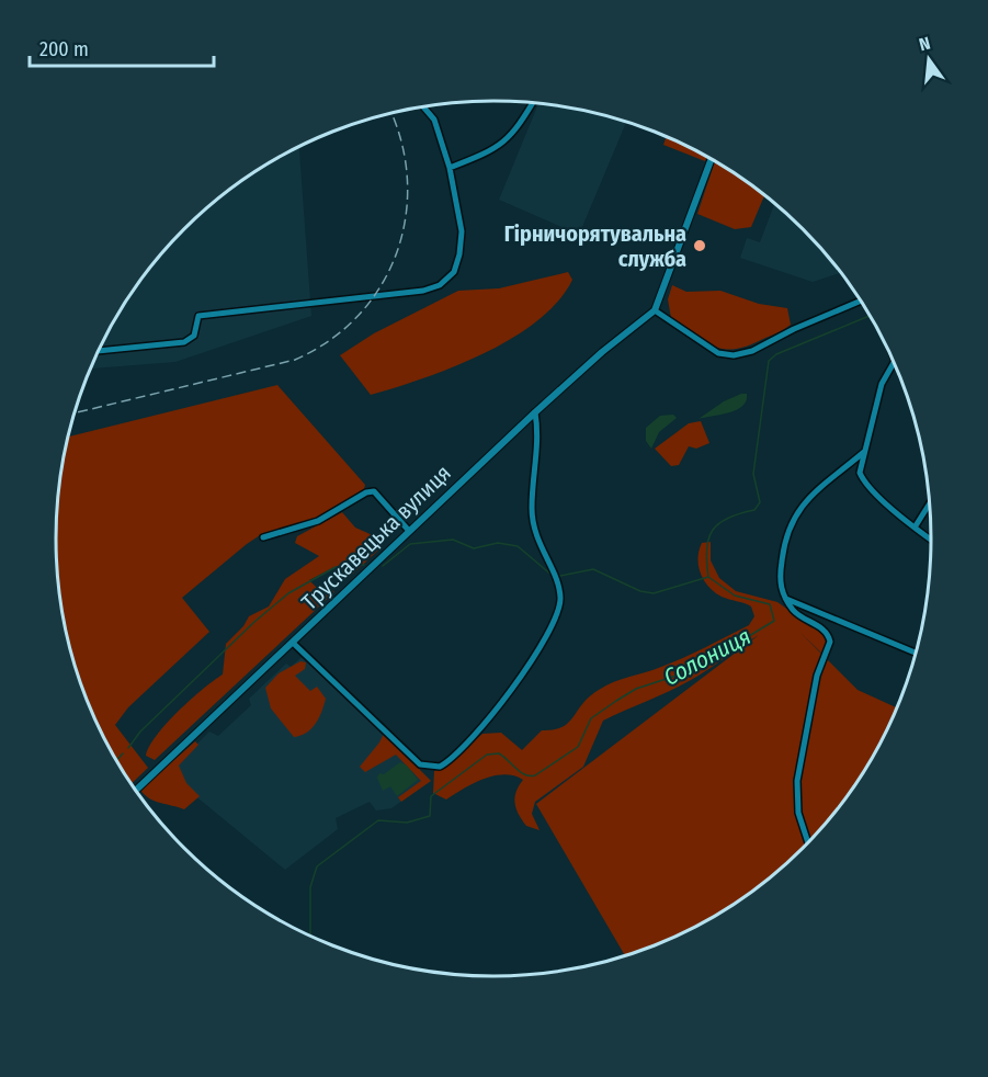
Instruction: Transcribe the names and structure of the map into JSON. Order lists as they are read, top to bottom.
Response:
{
  "streets": {
    "street": ["Трускавецька вулиця"]
  },
  "water": ["Солониця"],
  "places": ["Гірничорятувальна служба"],
  "scale_bar": "200 m",
  "north": "top"
}
